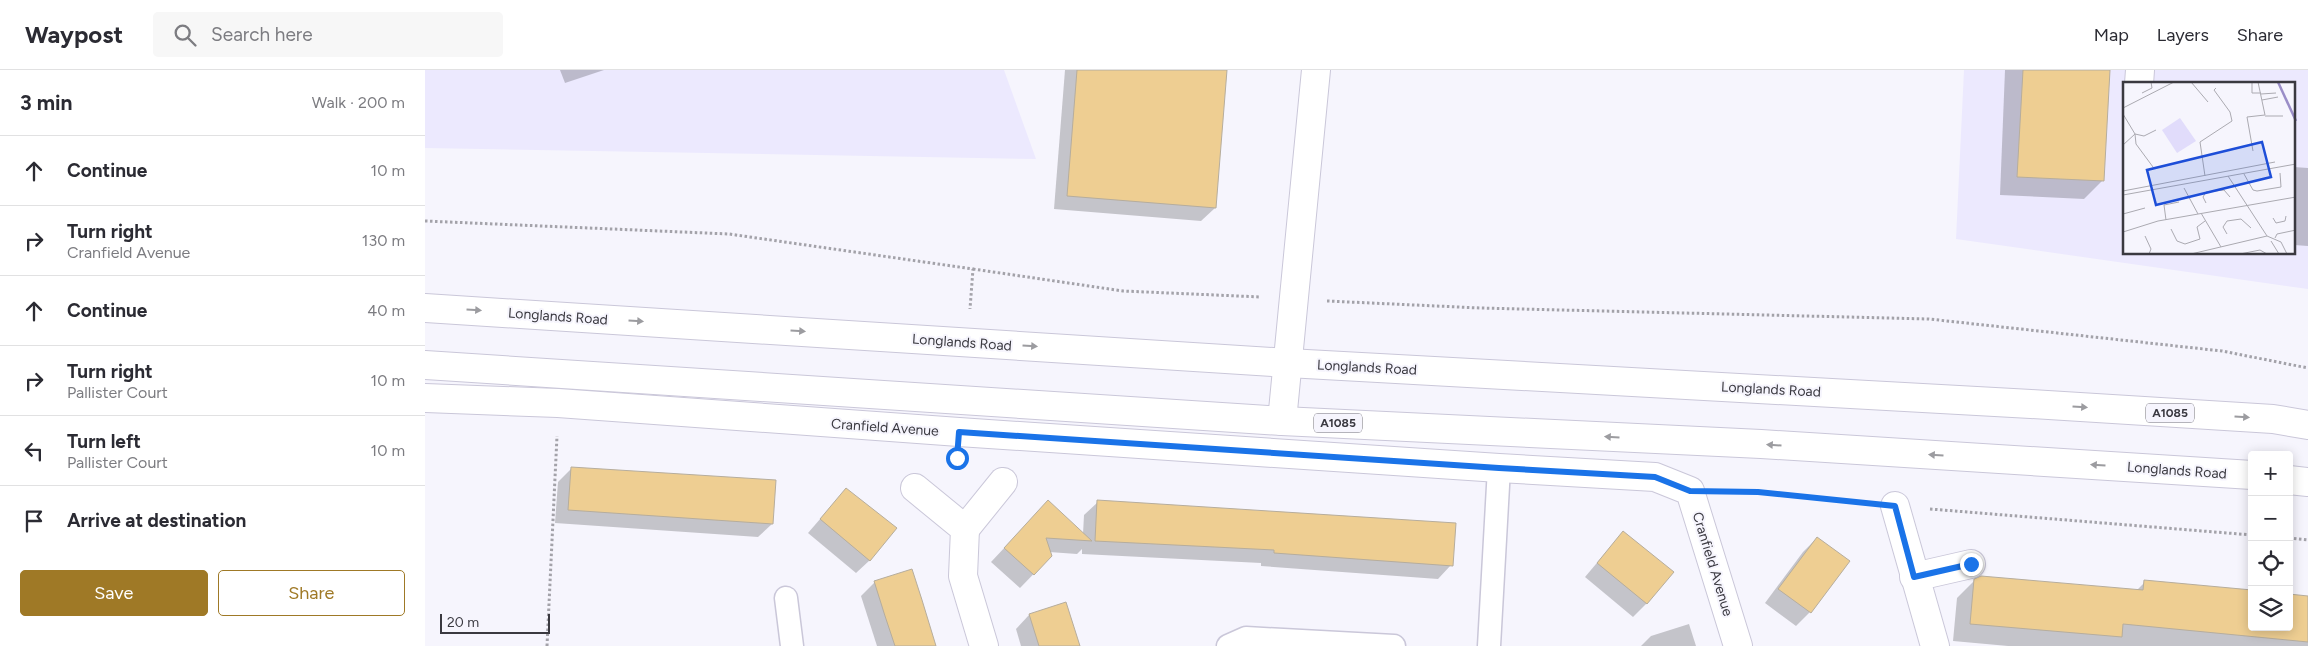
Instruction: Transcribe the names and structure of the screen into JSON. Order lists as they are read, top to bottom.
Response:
{
  "streets": {
    "main road": ["Longlands Road", "A1085", "Cranfield Avenue"]
  },
  "scale_bar": "20 m",
  "page": {
    "header": "Waypost",
    "search": "Search here",
    "nav": ["Map", "Layers", "Share"],
    "heading": ["3 min", "Walk · 200 m"],
    "list": [
      ["Continue", "10 m"],
      ["Turn right", "Cranfield Avenue", "130 m"],
      ["Continue", "40 m"],
      ["Turn right", "Pallister Court", "10 m"],
      ["Turn left", "Pallister Court", "10 m"],
      "Arrive at destination"
    ],
    "map_buttons": ["+", "−"],
    "buttons": ["Save", "Share"],
    "scale": "20 m"
  }
}
